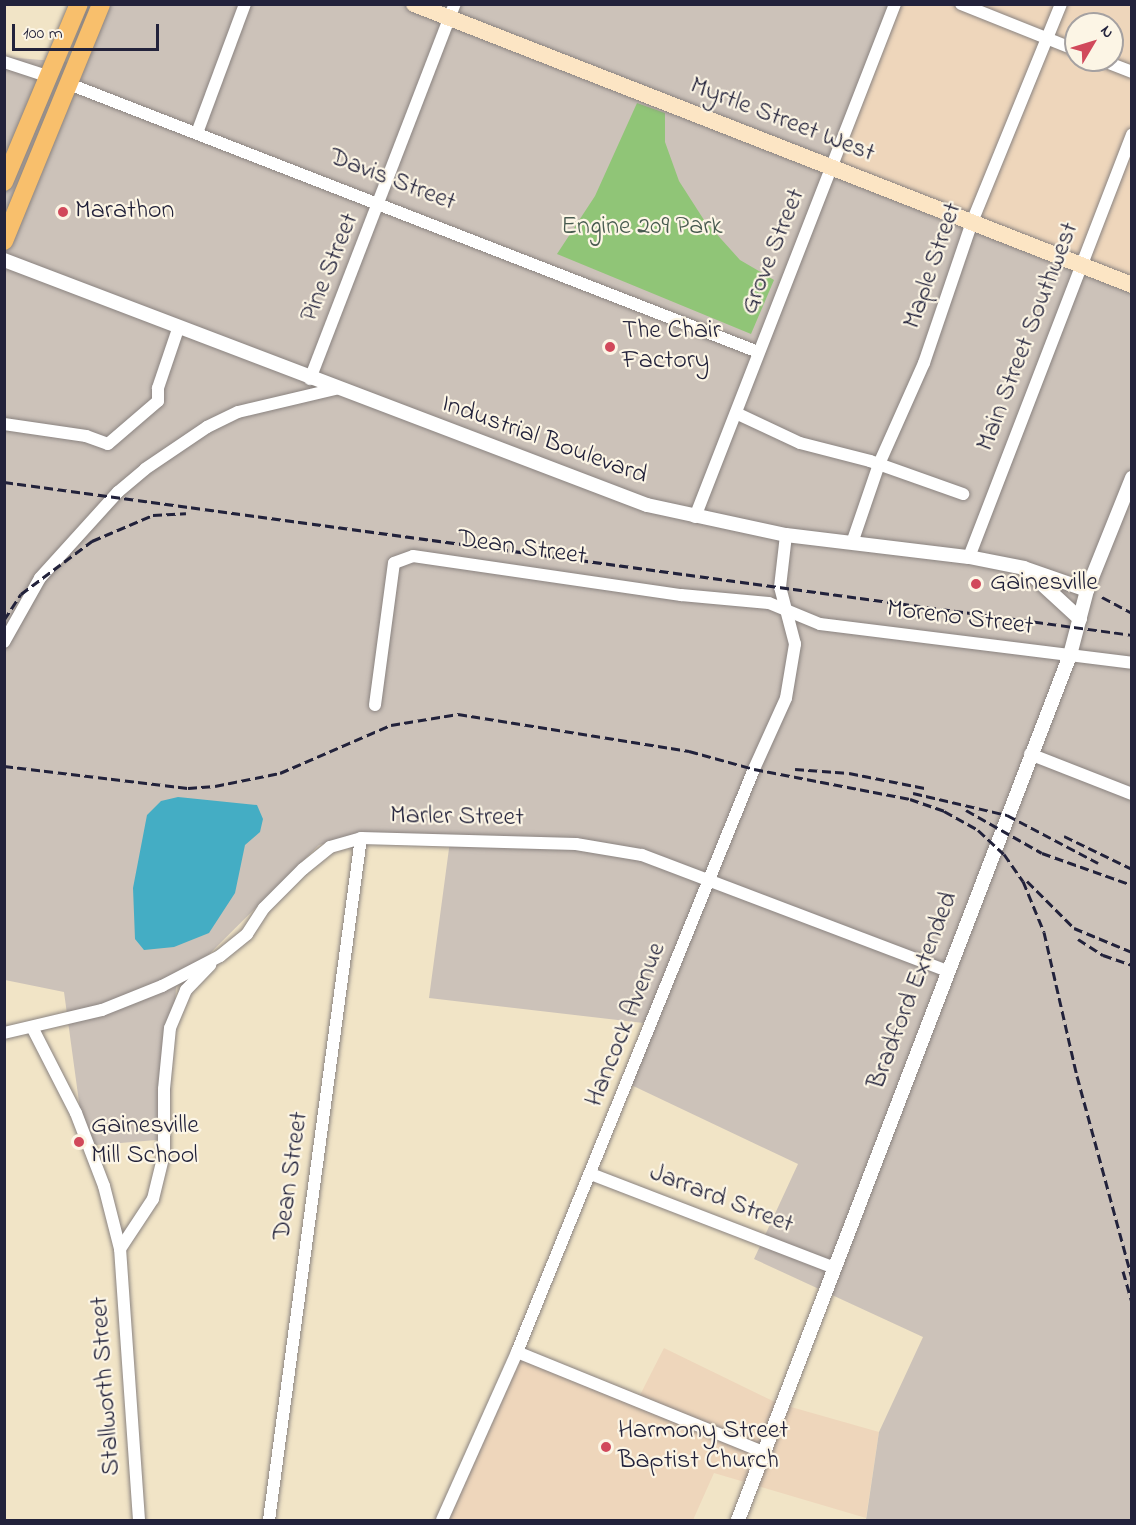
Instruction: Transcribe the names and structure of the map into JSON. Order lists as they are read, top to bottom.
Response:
{
  "streets": {
    "main road": ["Myrtle Street West", "Davis Street"],
    "street": [
      "Grove Street",
      "Maple Street",
      "Pine Street",
      "Main Street Southwest",
      "Industrial Boulevard",
      "Dean Street",
      "Moreno Street",
      "Marler Street",
      "Bradford Extended",
      "Hancock Avenue",
      "Jarrard Street",
      "Stallworth Street"
    ]
  },
  "crossings": [
    ["Myrtle Street West", "Grove Street"],
    ["Myrtle Street West", "Maple Street"],
    ["Myrtle Street West", "Pine Street"],
    ["Myrtle Street West", "Main Street Southwest"],
    ["Davis Street", "Grove Street"],
    ["Davis Street", "Pine Street"],
    ["Grove Street", "Industrial Boulevard"],
    ["Maple Street", "Industrial Boulevard"],
    ["Pine Street", "Industrial Boulevard"],
    ["Main Street Southwest", "Industrial Boulevard"],
    ["Industrial Boulevard", "Bradford Extended"],
    ["Industrial Boulevard", "Hancock Avenue"],
    ["Dean Street", "Moreno Street"],
    ["Dean Street", "Marler Street"],
    ["Dean Street", "Hancock Avenue"],
    ["Moreno Street", "Bradford Extended"],
    ["Moreno Street", "Hancock Avenue"],
    ["Marler Street", "Bradford Extended"],
    ["Marler Street", "Hancock Avenue"],
    ["Marler Street", "Stallworth Street"],
    ["Bradford Extended", "Jarrard Street"],
    ["Hancock Avenue", "Jarrard Street"]
  ],
  "parks": ["Engine 209 Park"],
  "places": [
    "Marathon",
    "The Chair Factory",
    "Gainesville",
    "Gainesville Mill School",
    "Harmony Street Baptist Church"
  ],
  "scale_bar": "100 m",
  "north": "top right"
}
